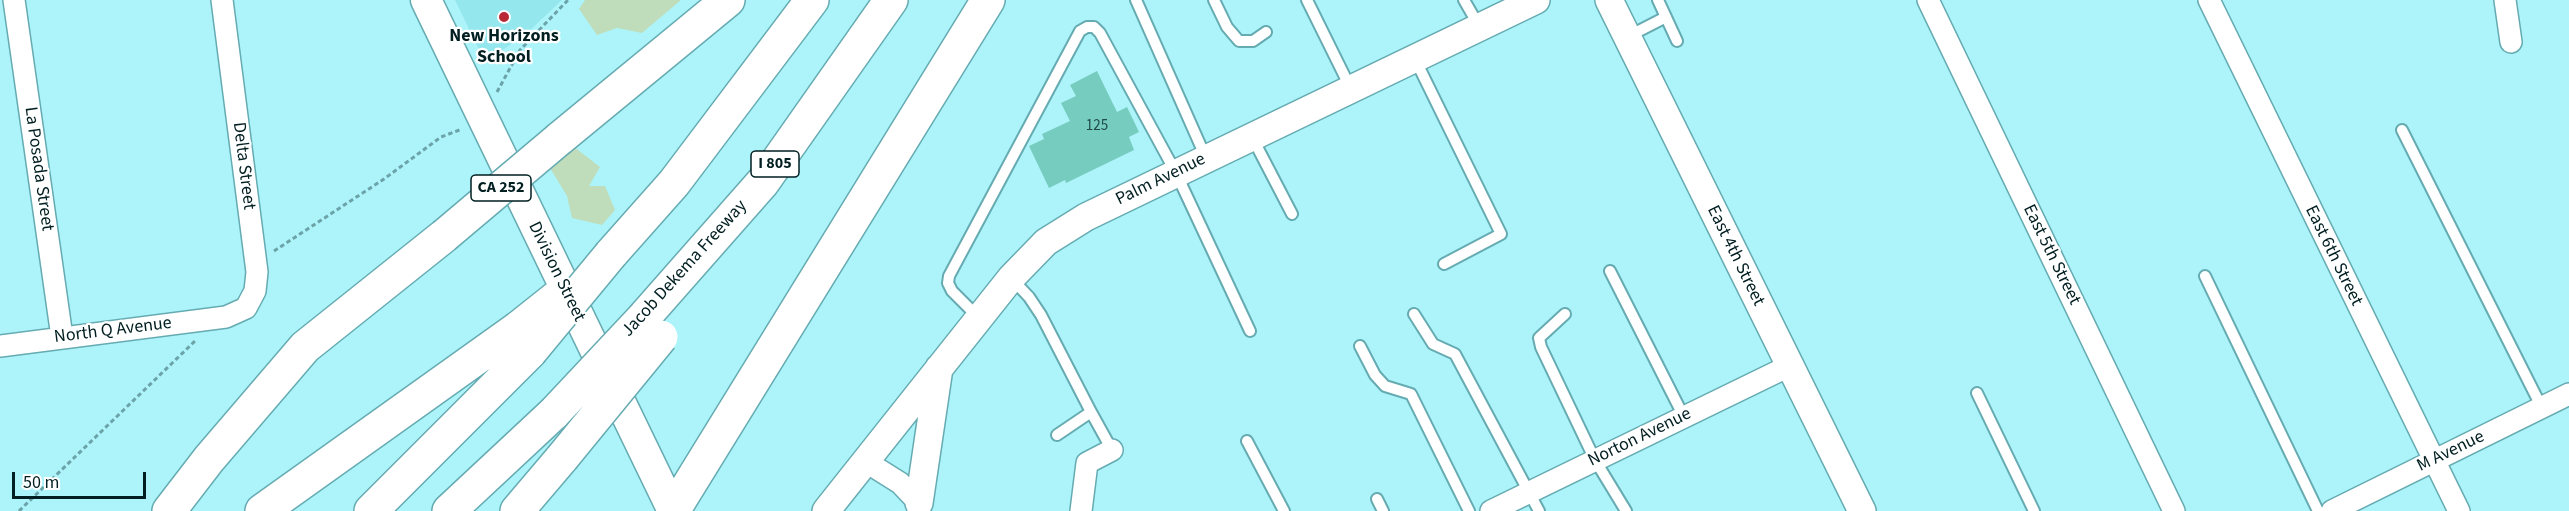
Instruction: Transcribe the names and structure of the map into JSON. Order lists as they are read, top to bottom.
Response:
{
  "streets": {
    "highway": ["I 805", "CA 252", "Jacob Dekema Freeway"],
    "main road": ["Division Street"],
    "street": [
      "Delta Street",
      "La Posada Street",
      "Palm Avenue",
      "East 5th Street",
      "East 4th Street",
      "East 6th Street",
      "North Q Avenue",
      "Norton Avenue",
      "M Avenue"
    ]
  },
  "crossings": [
    ["Delta Street", "North Q Avenue"],
    ["La Posada Street", "North Q Avenue"],
    ["East 4th Street", "Norton Avenue"],
    ["East 6th Street", "M Avenue"]
  ],
  "places": ["New Horizons School"],
  "house_numbers": ["125"],
  "scale_bar": "50 m"
}
